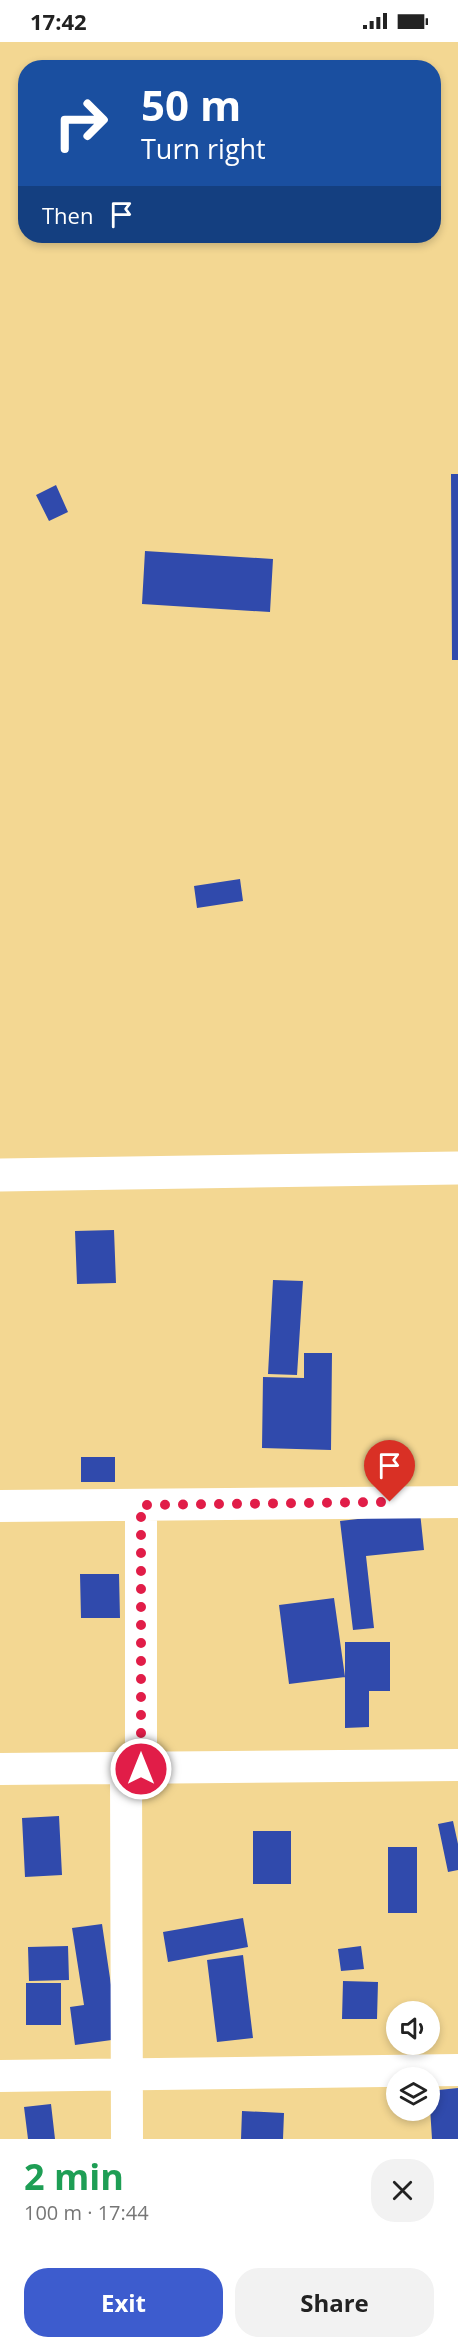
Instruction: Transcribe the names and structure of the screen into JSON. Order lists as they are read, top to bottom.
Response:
{
  "page": {
    "status": "17:42",
    "turn": ["50 m", "Turn right"],
    "then": "Then",
    "heading": ["2 min", "100 m · 17:44"],
    "buttons": ["Exit", "Share"]
  }
}
